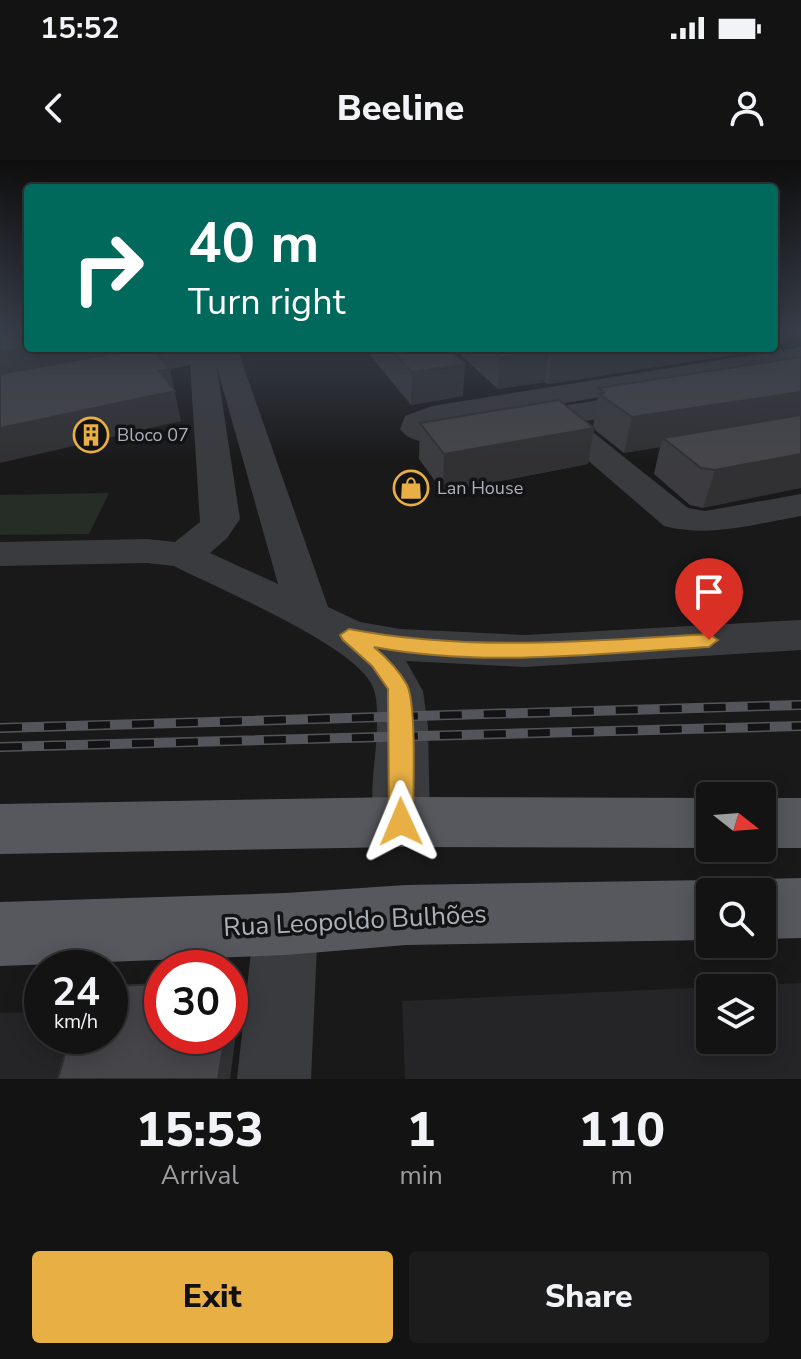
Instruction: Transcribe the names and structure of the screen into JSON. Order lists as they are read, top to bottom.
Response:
{
  "streets": {
    "main road": ["Rua Leopoldo Bulhões"]
  },
  "places": {
    "building": ["Bloco 07"],
    "shop": ["Lan House"]
  },
  "north": "right",
  "page": {
    "status": "15:52",
    "header": "Beeline",
    "turn": ["40 m", "Turn right"],
    "speed": "24 km/h",
    "limit": "30",
    "eta": [
      "15:53",
      "Arrival",
      "1",
      "min",
      "110",
      "m"
    ],
    "buttons": ["Exit", "Share"]
  }
}
